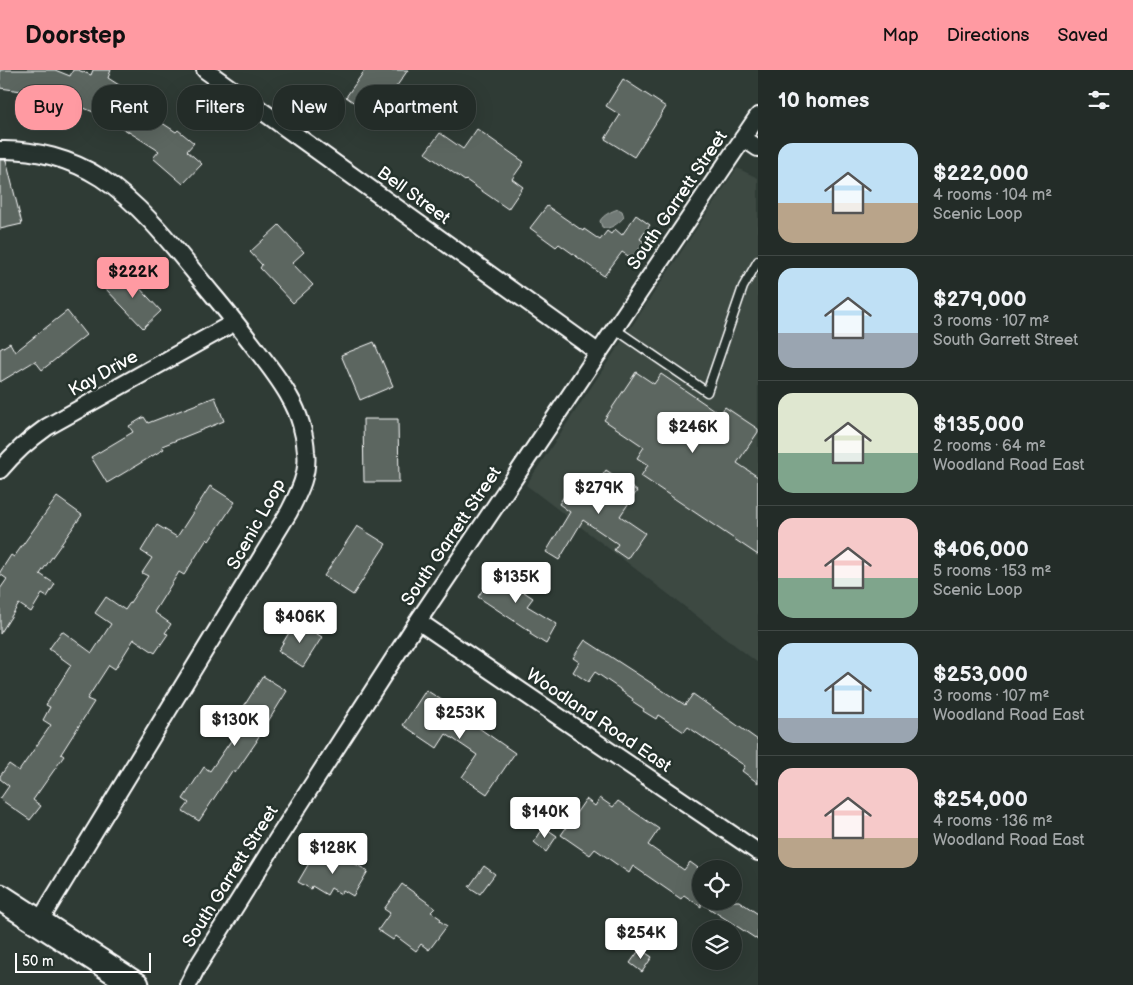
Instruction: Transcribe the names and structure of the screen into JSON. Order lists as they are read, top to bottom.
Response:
{
  "streets": {
    "street": [
      "Bell Street",
      "South Garrett Street",
      "Kay Drive",
      "Scenic Loop",
      "Woodland Road East"
    ]
  },
  "crossings": [
    ["Bell Street", "South Garrett Street"],
    ["South Garrett Street", "Woodland Road East"],
    ["Kay Drive", "Scenic Loop"]
  ],
  "scale_bar": "50 m",
  "page": {
    "header": "Doorstep",
    "nav": ["Map", "Directions", "Saved"],
    "heading": "10 homes",
    "chip": [
      "Buy",
      "Rent",
      "Filters",
      "New",
      "Apartment"
    ],
    "list": [
      {
        "name": "$222,000",
        "note": "4 rooms · 104 m² · Scenic Loop"
      },
      {
        "name": "$279,000",
        "note": "3 rooms · 107 m² · South Garrett Street"
      },
      {
        "name": "$135,000",
        "note": "2 rooms · 64 m² · Woodland Road East"
      },
      {
        "name": "$406,000",
        "note": "5 rooms · 153 m² · Scenic Loop"
      },
      {
        "name": "$253,000",
        "note": "3 rooms · 107 m² · Woodland Road East"
      },
      {
        "name": "$254,000",
        "note": "4 rooms · 136 m² · Woodland Road East"
      }
    ],
    "price": [
      "$222K",
      "$246K",
      "$279K",
      "$135K",
      "$406K",
      "$253K",
      "$130K",
      "$140K",
      "$128K",
      "$254K"
    ],
    "scale": "50 m"
  }
}
